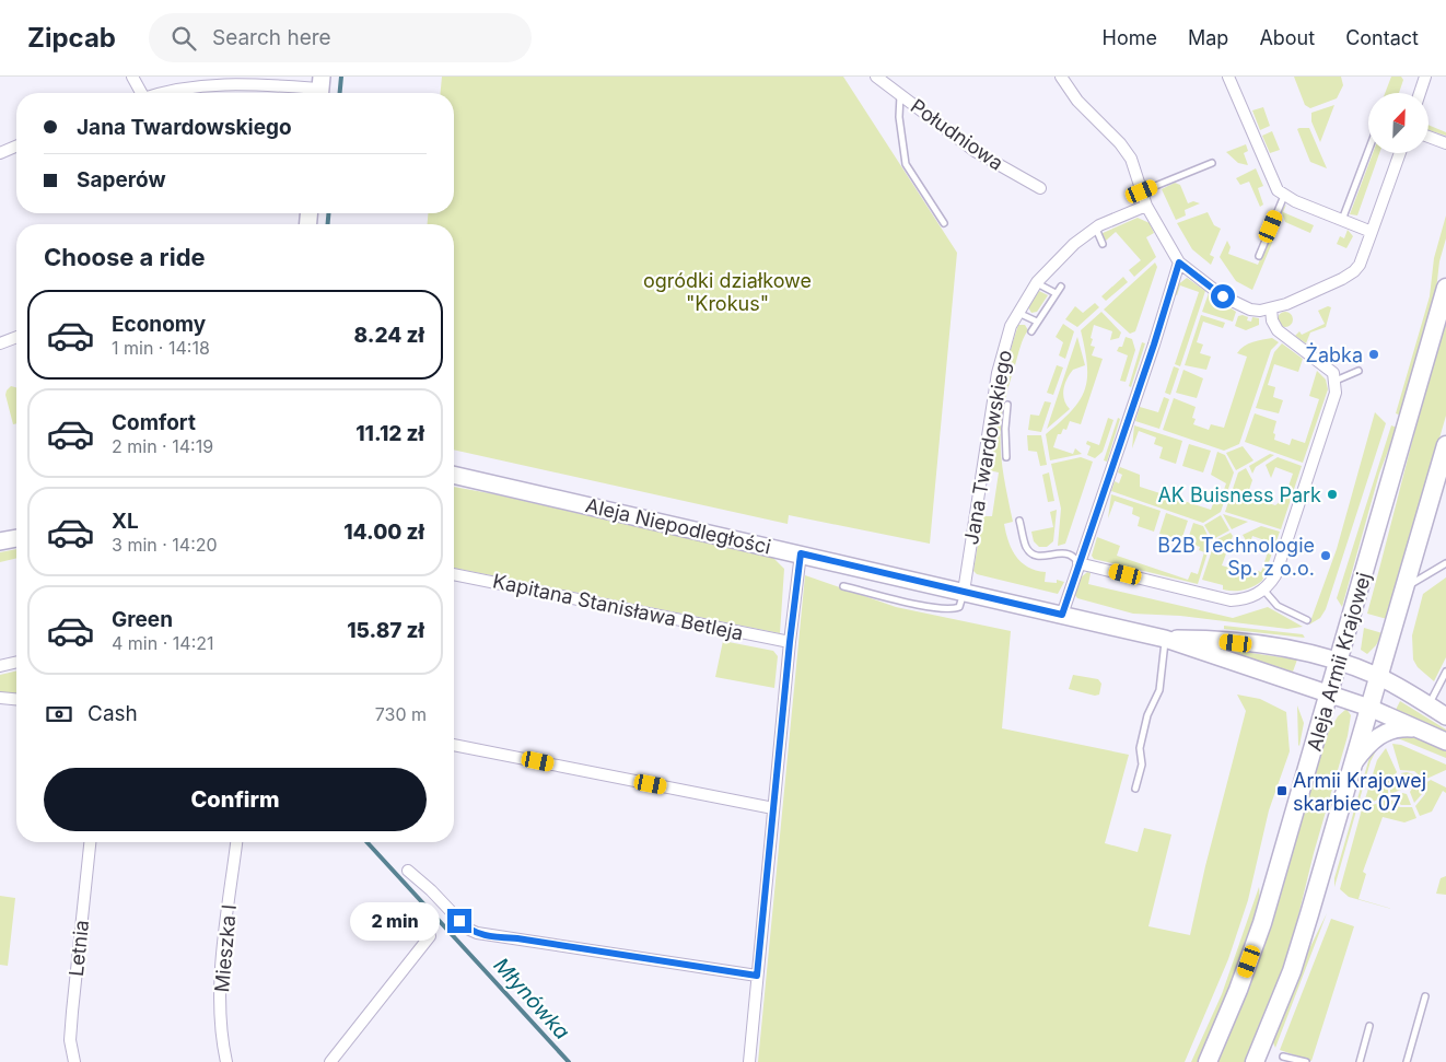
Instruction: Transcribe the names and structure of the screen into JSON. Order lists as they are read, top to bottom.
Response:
{
  "streets": {
    "main road": ["Aleja Armii Krajowej"],
    "street": [
      "Południowa",
      "Jana Twardowskiego",
      "Aleja Niepodległości",
      "Kapitana Stanisława Betleja",
      "Letnia",
      "Mieszka I"
    ]
  },
  "crossings": [
    ["Jana Twardowskiego", "Aleja Niepodległości"],
    ["Aleja Niepodległości", "Aleja Armii Krajowej"]
  ],
  "water": ["Młynówka"],
  "parks": ["ogródki działkowe \"Krokus\""],
  "places": {
    "other": ["Żabka", "AK Buisness Park", "B2B Technologie Sp. z o.o."],
    "transit": ["Armii Krajowej skarbiec 07"]
  },
  "north": "top right",
  "page": {
    "header": "Zipcab",
    "search": "Search here",
    "nav": [
      "Home",
      "Map",
      "About",
      "Contact"
    ],
    "banner": ["Jana Twardowskiego", "Saperów"],
    "heading": "Choose a ride",
    "list": [
      {
        "name": "Economy",
        "note": "1 min · 14:18",
        "value": "8.24 zł"
      },
      {
        "name": "Comfort",
        "note": "2 min · 14:19",
        "value": "11.12 zł"
      },
      {
        "name": "XL",
        "note": "3 min · 14:20",
        "value": "14.00 zł"
      },
      {
        "name": "Green",
        "note": "4 min · 14:21",
        "value": "15.87 zł"
      }
    ],
    "pay": ["Cash", "730 m"],
    "buttons": "Confirm",
    "bubble": "2 min"
  }
}
